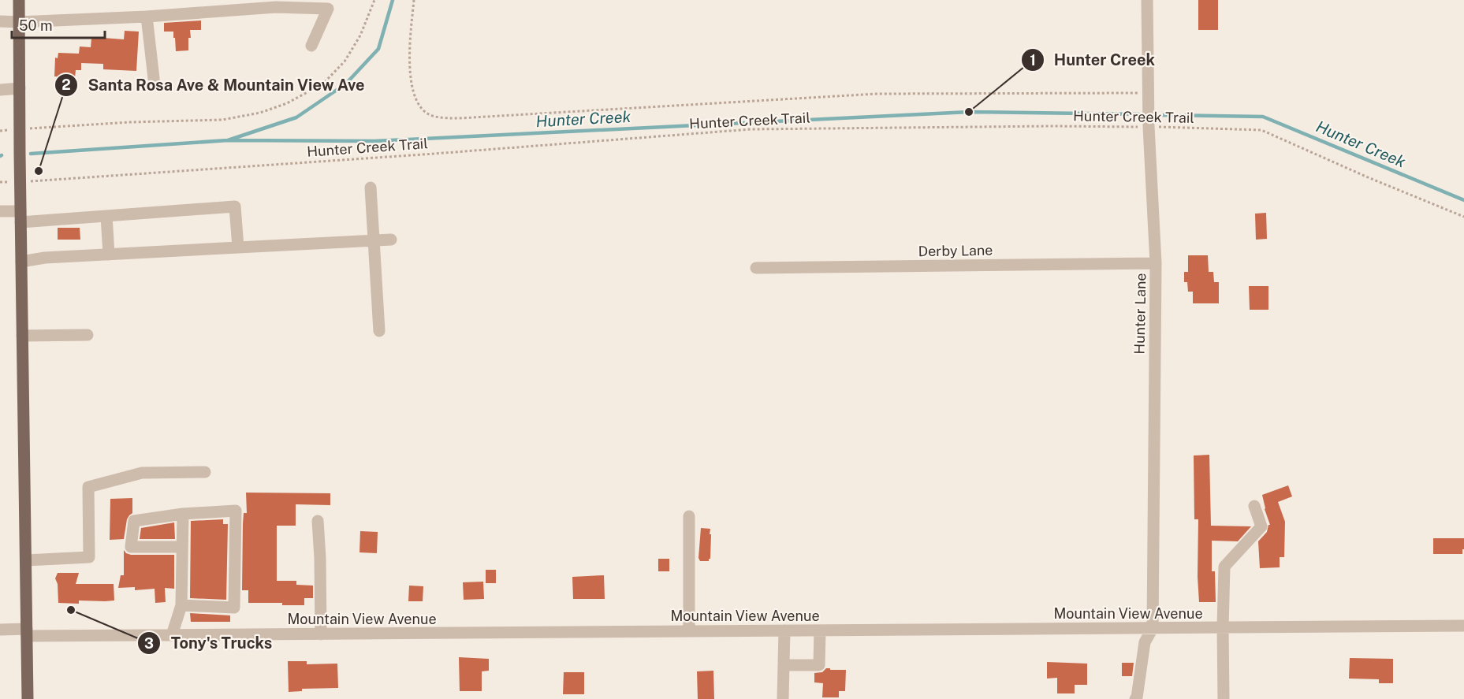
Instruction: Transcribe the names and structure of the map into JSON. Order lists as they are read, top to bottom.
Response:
{
  "streets": {
    "street": ["Derby Lane", "Hunter Lane", "Mountain View Avenue"],
    "path": ["Hunter Creek Trail"]
  },
  "crossings": [
    ["Hunter Creek Trail", "Hunter Lane"],
    ["Derby Lane", "Hunter Lane"],
    ["Hunter Lane", "Mountain View Avenue"]
  ],
  "water": ["Hunter Creek"],
  "places": ["Hunter Creek", "Santa Rosa Ave & Mountain View Ave", "Tony's Trucks"],
  "scale_bar": "50 m"
}
